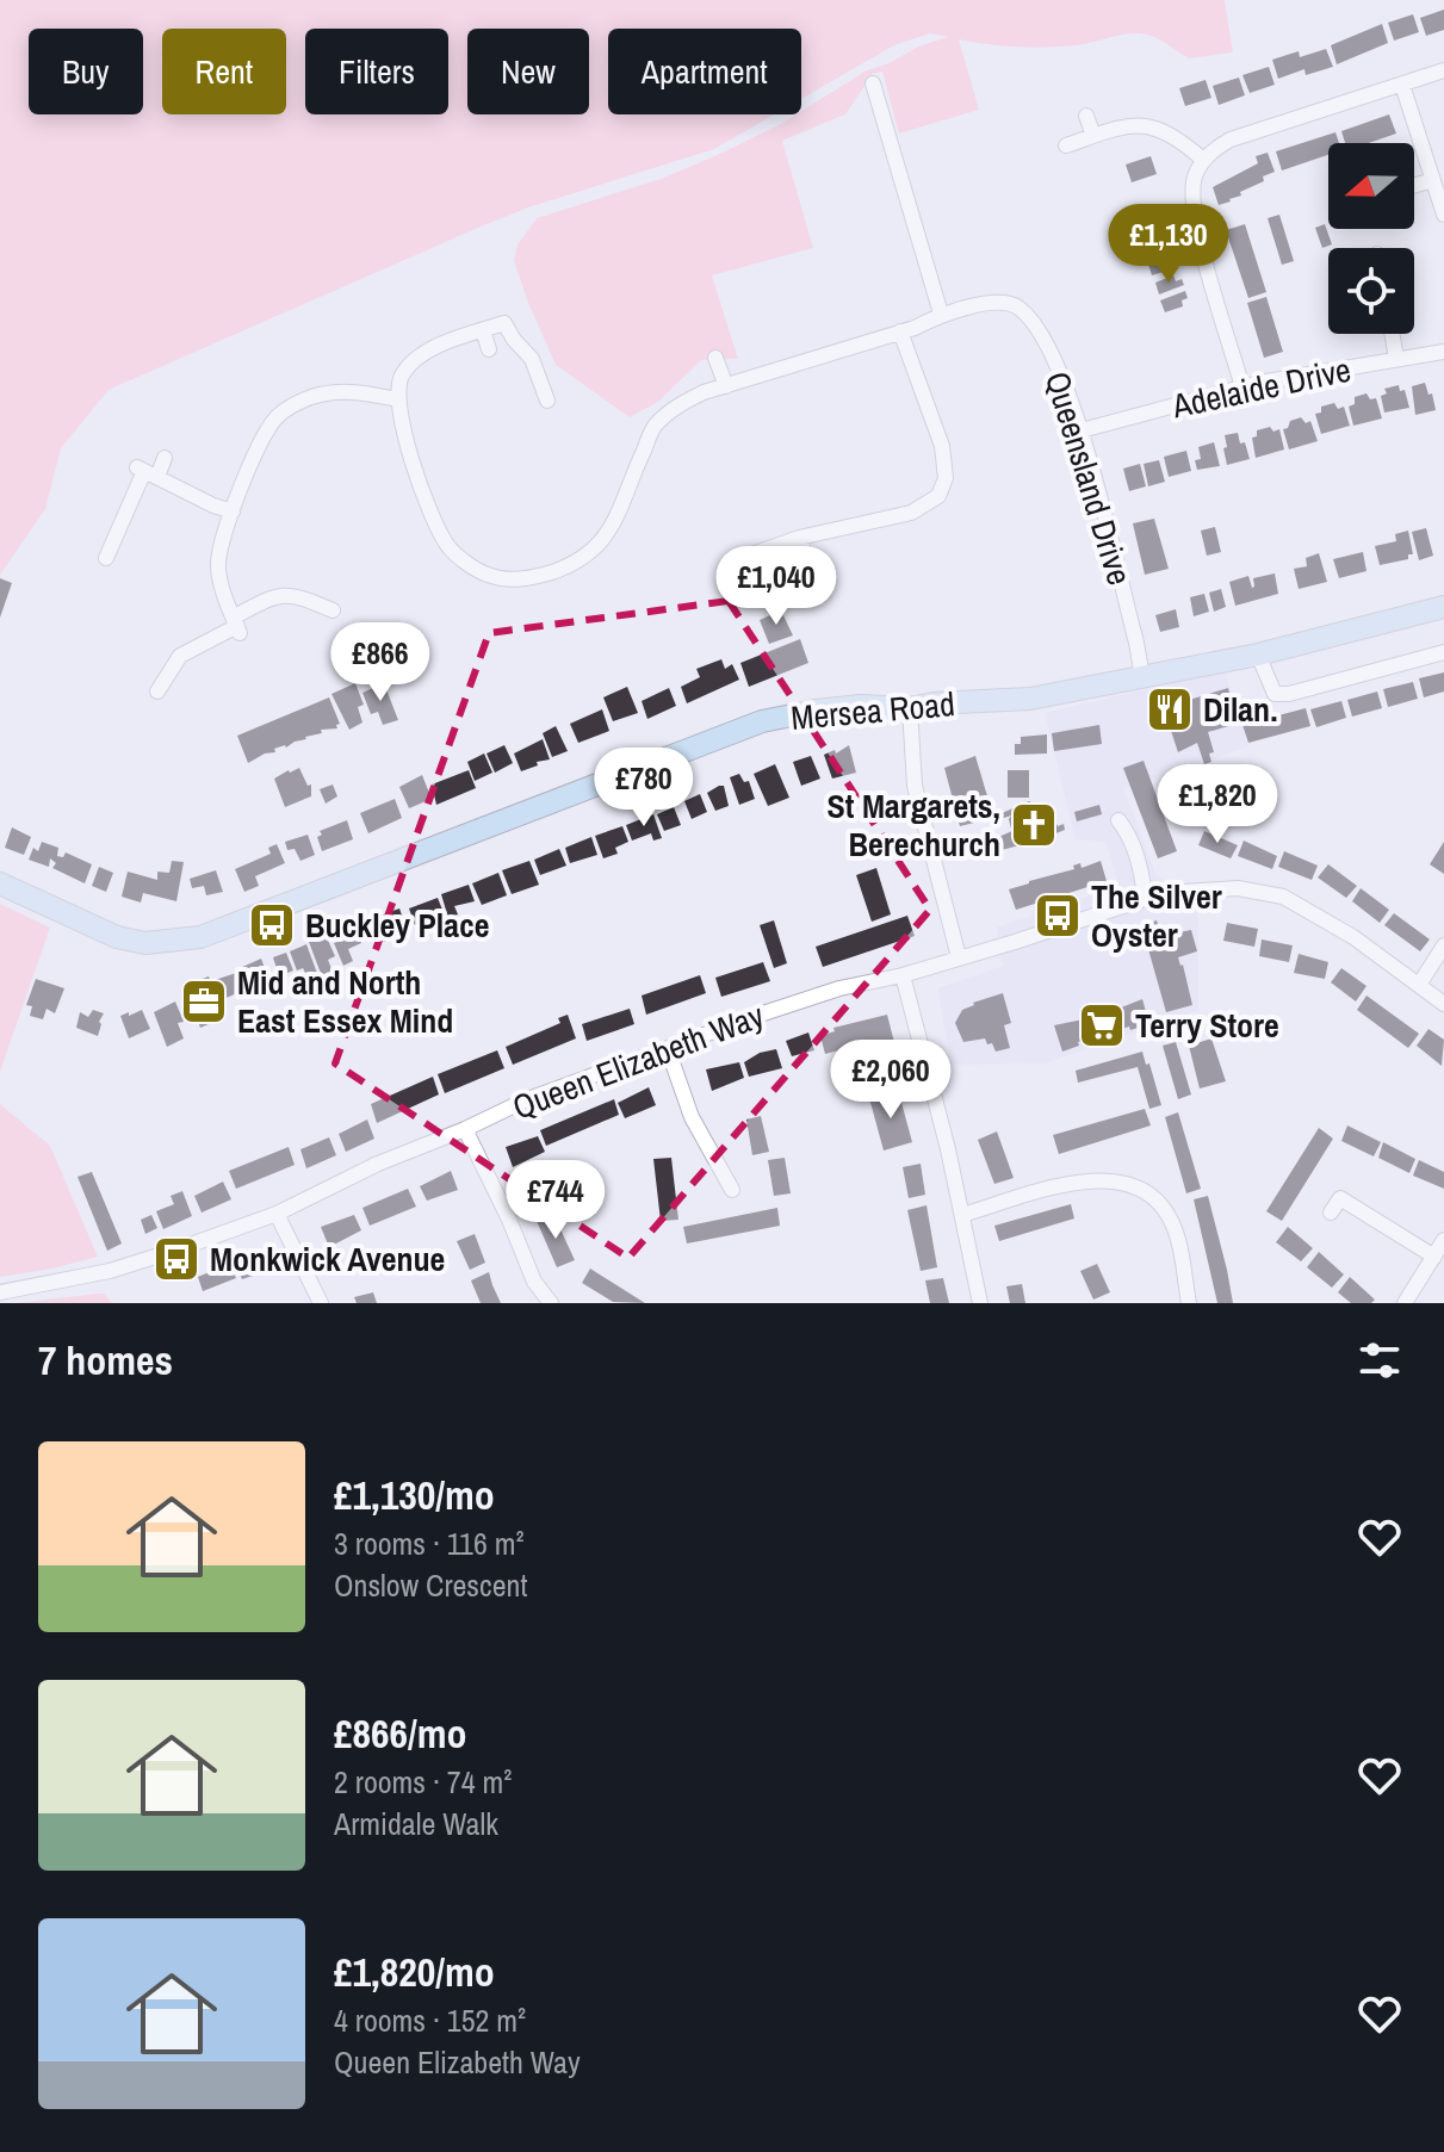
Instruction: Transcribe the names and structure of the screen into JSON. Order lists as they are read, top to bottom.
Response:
{
  "streets": {
    "main road": ["Mersea Road"],
    "street": ["Adelaide Drive", "Queensland Drive", "Queen Elizabeth Way"]
  },
  "crossings": [
    ["Adelaide Drive", "Queensland Drive"],
    ["Queensland Drive", "Mersea Road"]
  ],
  "places": {
    "restaurant": ["Dilan."],
    "church": ["St Margarets, Berechurch"],
    "bus stop": ["The Silver Oyster", "Buckley Place", "Monkwick Avenue"],
    "office": ["Mid and North East Essex Mind"],
    "supermarket": ["Terry Store"]
  },
  "north": "left",
  "page": {
    "chip": [
      "Buy",
      "Rent",
      "Filters",
      "New",
      "Apartment"
    ],
    "price": [
      "£1,130",
      "£1,040",
      "£866",
      "£780",
      "£1,820",
      "£2,060",
      "£744"
    ],
    "heading": "7 homes",
    "list": [
      {
        "name": "£1,130/mo",
        "note": "3 rooms · 116 m² · Onslow Crescent"
      },
      {
        "name": "£866/mo",
        "note": "2 rooms · 74 m² · Armidale Walk"
      },
      {
        "name": "£1,820/mo",
        "note": "4 rooms · 152 m² · Queen Elizabeth Way"
      }
    ]
  }
}
